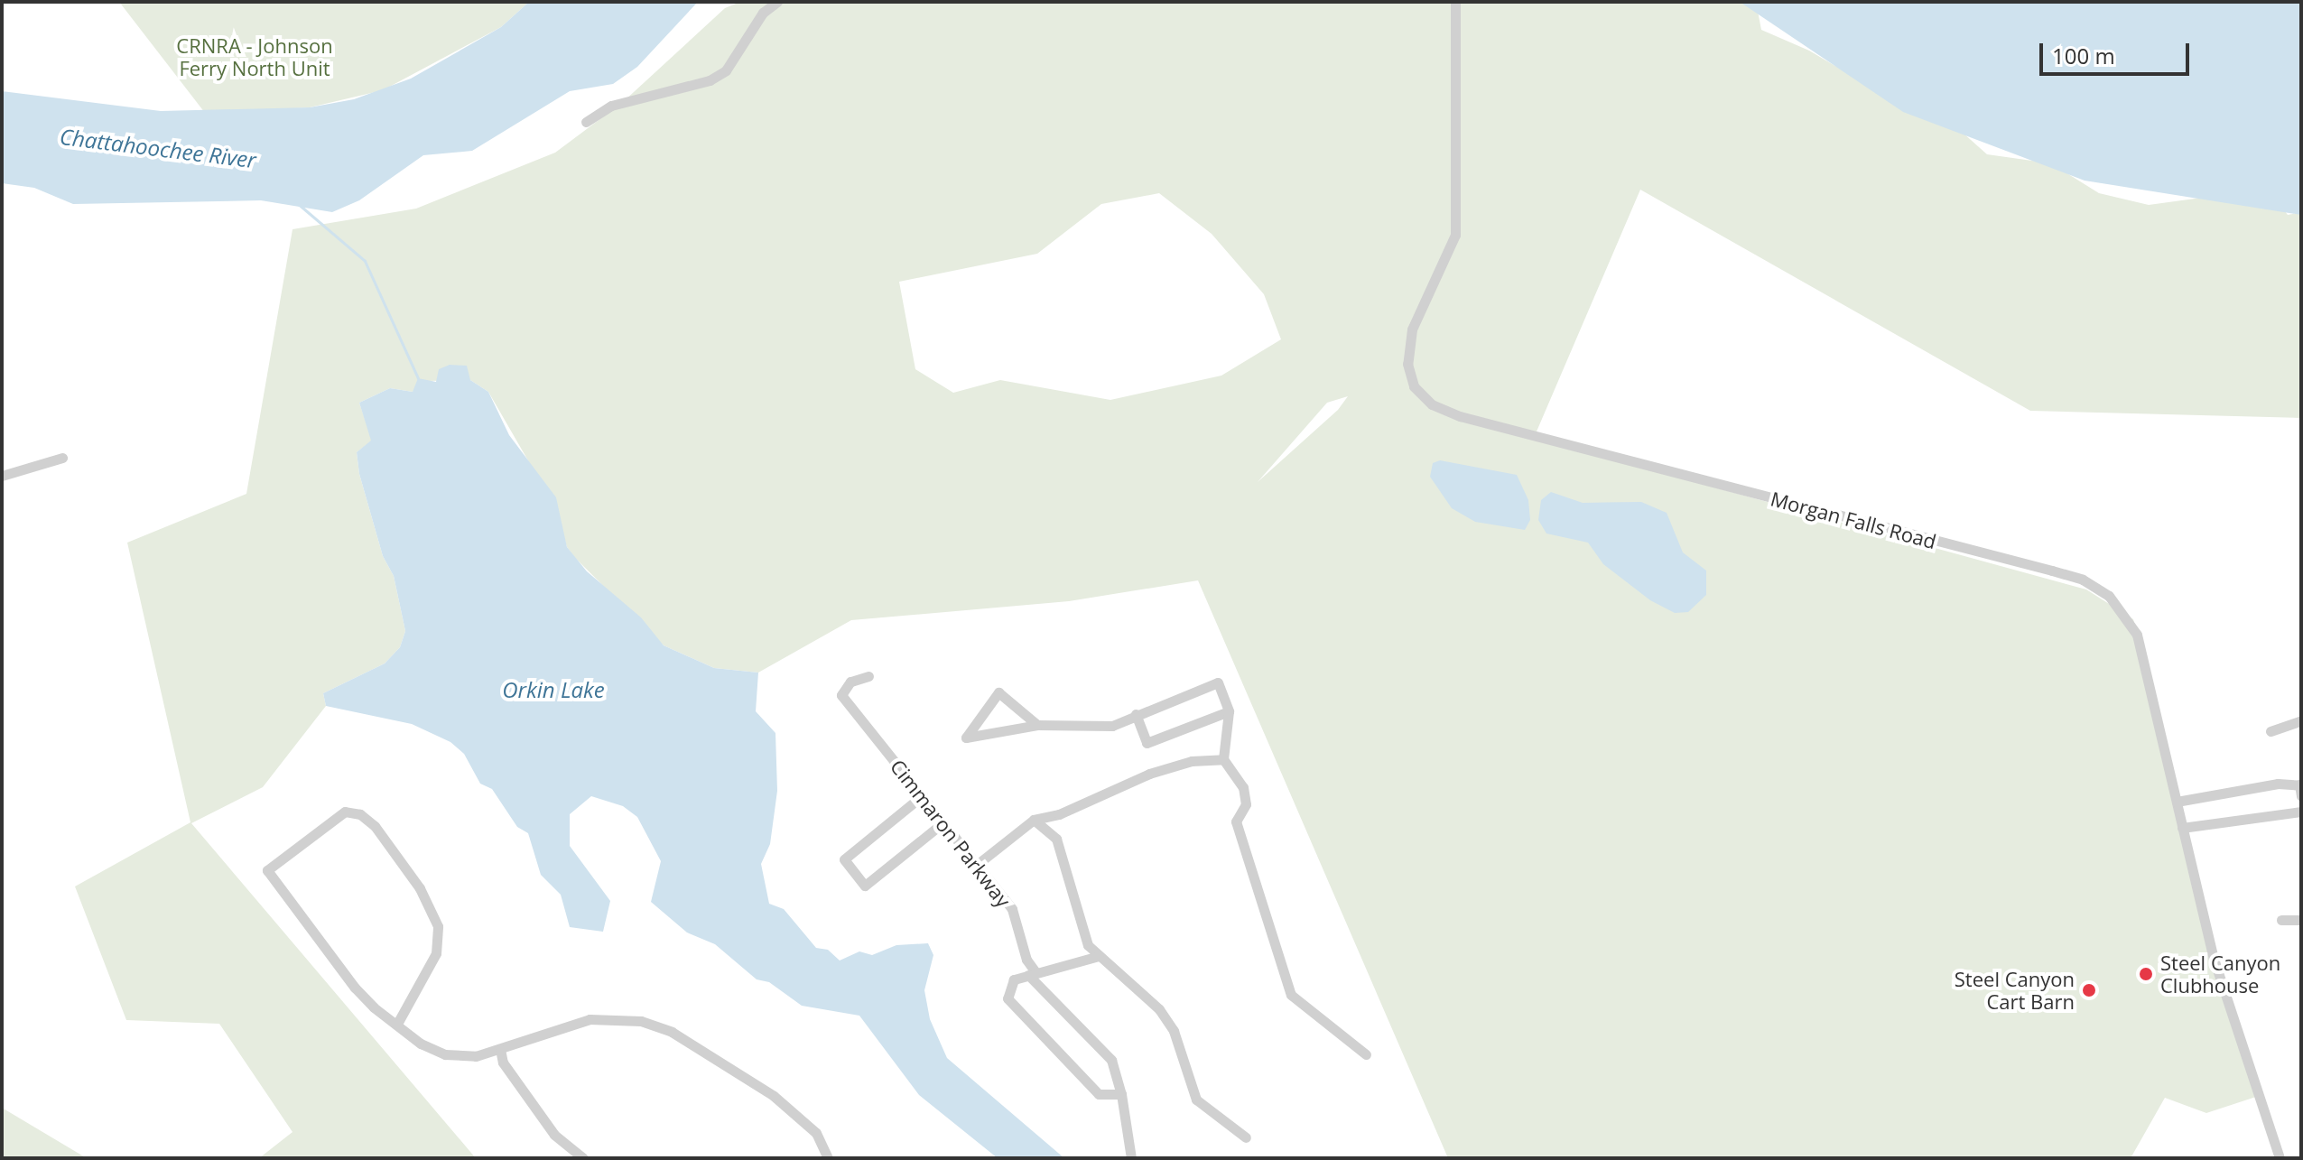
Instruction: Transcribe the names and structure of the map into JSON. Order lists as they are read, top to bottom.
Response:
{
  "streets": {
    "street": ["Morgan Falls Road", "Cimmaron Parkway"]
  },
  "water": ["Chattahoochee River", "Orkin Lake"],
  "parks": ["CRNRA - Johnson Ferry North Unit"],
  "places": ["Steel Canyon Clubhouse", "Steel Canyon Cart Barn"],
  "scale_bar": "100 m"
}
